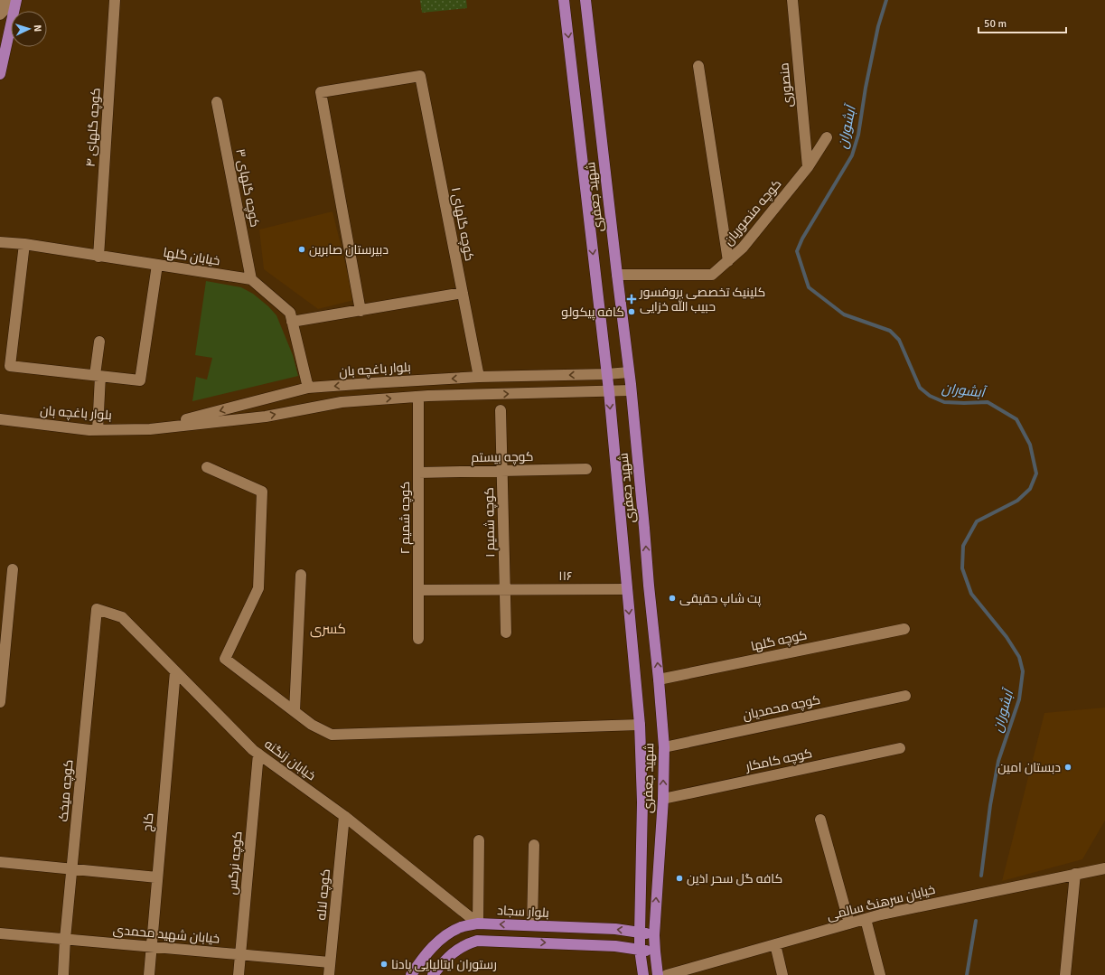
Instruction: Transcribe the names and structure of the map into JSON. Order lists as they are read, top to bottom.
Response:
{
  "streets": {
    "main road": ["شهید جعفری", "بلوار سجاد"],
    "street": [
      "منصوری",
      "کوچه گلهای ۴",
      "کوچه گلهای ۳",
      "کوچه منصوریان",
      "کوچه گلهای ۱",
      "خیابان گلها",
      "بلوار باغچه بان",
      "کوچه بیستم",
      "کوچه شمیم ۲",
      "کوچه شمیم ۱",
      "۱۱۶",
      "کوچه گلها",
      "کوچه محمدیان",
      "خیابان زنگنه",
      "کوچه کامکار",
      "کوچه میخک",
      "کاج",
      "کوچه نرگس",
      "کوچه لاله",
      "خیابان سرهنگ سالمی",
      "خیابان شهید محمدی"
    ]
  },
  "crossings": [
    ["منصوری", "کوچه منصوریان"],
    ["کوچه گلهای ۴", "خیابان گلها"],
    ["کوچه گلهای ۳", "خیابان گلها"],
    ["شهید جعفری", "کوچه منصوریان"],
    ["شهید جعفری", "بلوار باغچه بان"],
    ["شهید جعفری", "۱۱۶"],
    ["شهید جعفری", "کوچه گلها"],
    ["شهید جعفری", "کوچه محمدیان"],
    ["شهید جعفری", "کوچه کامکار"],
    ["شهید جعفری", "بلوار سجاد"],
    ["کوچه گلهای ۱", "بلوار باغچه بان"],
    ["بلوار باغچه بان", "کوچه شمیم ۲"],
    ["کوچه بیستم", "کوچه شمیم ۲"],
    ["کوچه بیستم", "کوچه شمیم ۱"],
    ["کوچه شمیم ۲", "۱۱۶"],
    ["کوچه شمیم ۱", "۱۱۶"],
    ["خیابان زنگنه", "کوچه میخک"],
    ["خیابان زنگنه", "کاج"],
    ["خیابان زنگنه", "کوچه نرگس"],
    ["خیابان زنگنه", "کوچه لاله"],
    ["خیابان زنگنه", "بلوار سجاد"],
    ["کوچه میخک", "خیابان شهید محمدی"],
    ["کاج", "خیابان شهید محمدی"],
    ["کوچه نرگس", "خیابان شهید محمدی"],
    ["کوچه لاله", "خیابان شهید محمدی"]
  ],
  "districts": ["کسری"],
  "water": ["آبشوران"],
  "places": {
    "other": [
      "دبیرستان صابرین",
      "کافه پیکولو",
      "پت شاپ حقیقی",
      "دبستان امین",
      "کافه گل سحر اذین",
      "رستوران ایتالیایی پادنا"
    ],
    "health": ["کلینیک تخصصی پروفسور حبیب الله خزایی"]
  },
  "scale_bar": "50 m",
  "north": "right"
}
